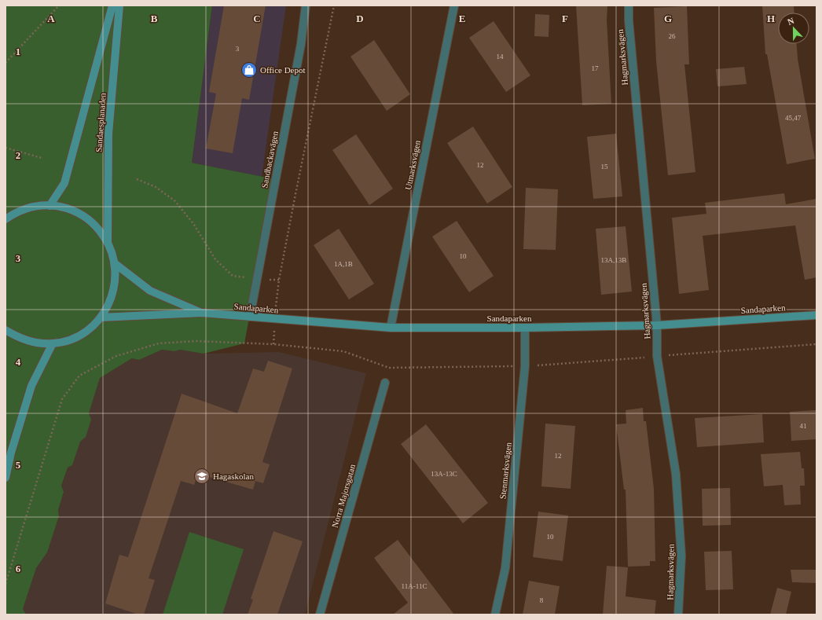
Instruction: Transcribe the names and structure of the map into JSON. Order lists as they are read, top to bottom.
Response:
{
  "streets": {
    "main road": ["Sandaesplanaden", "Sandaparken"],
    "street": [
      "Hagmarksvägen",
      "Sandbackavägen",
      "Utmarksvägen",
      "Stenmarksvägen",
      "Norra Majorsgatan"
    ]
  },
  "crossings": [
    ["Hagmarksvägen", "Sandaparken"],
    ["Sandbackavägen", "Sandaparken"],
    ["Utmarksvägen", "Sandaparken"],
    ["Sandaparken", "Stenmarksvägen"]
  ],
  "places": {
    "shop": ["Office Depot"],
    "school or university": ["Hagaskolan"]
  },
  "house_numbers": [
    "26",
    "3",
    "14",
    "17",
    "45,47",
    "12",
    "15",
    "10",
    "13A,13B",
    "1A,1B",
    "41",
    "12",
    "13A-13C",
    "10",
    "11A-11C",
    "8"
  ],
  "north": "top",
  "grid": {
    "columns": [
      "A",
      "B",
      "C",
      "D",
      "E",
      "F",
      "G",
      "H"
    ],
    "rows": [
      "1",
      "2",
      "3",
      "4",
      "5",
      "6"
    ]
  }
}
